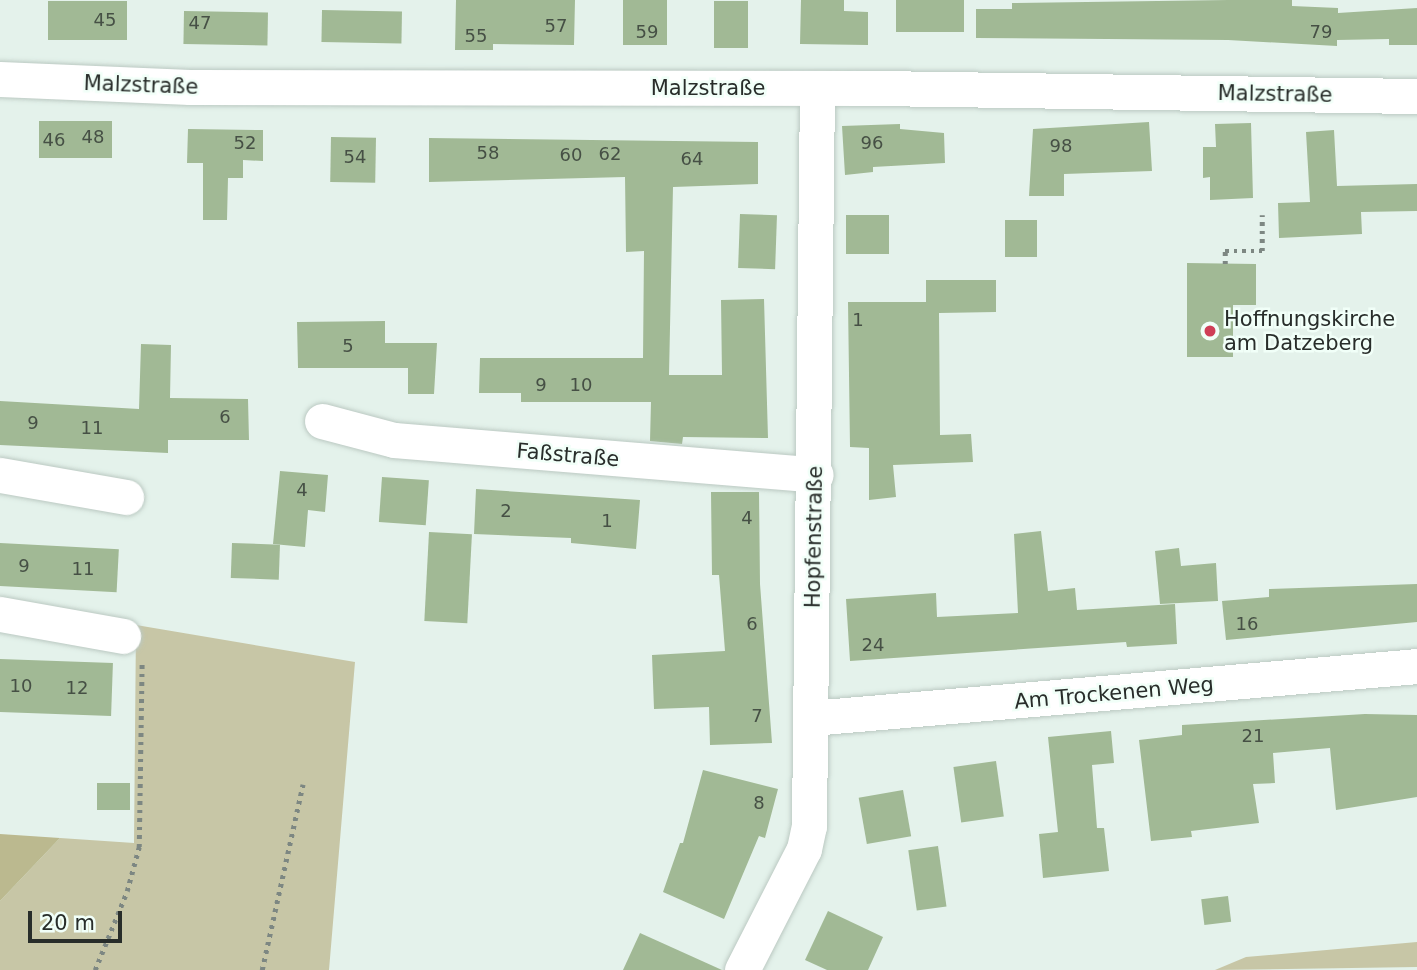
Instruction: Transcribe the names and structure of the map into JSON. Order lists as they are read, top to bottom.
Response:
{
  "streets": {
    "street": [
      "Malzstraße",
      "Faßstraße",
      "Hopfenstraße",
      "Am Trockenen Weg"
    ]
  },
  "crossings": [
    ["Malzstraße", "Hopfenstraße"],
    ["Faßstraße", "Hopfenstraße"],
    ["Hopfenstraße", "Am Trockenen Weg"]
  ],
  "places": ["Hoffnungskirche am Datzeberg"],
  "house_numbers": [
    "45",
    "47",
    "57",
    "59",
    "79",
    "55",
    "48",
    "46",
    "52",
    "96",
    "98",
    "58",
    "62",
    "60",
    "54",
    "64",
    "1",
    "5",
    "9",
    "10",
    "6",
    "9",
    "11",
    "4",
    "2",
    "4",
    "1",
    "9",
    "11",
    "6",
    "16",
    "24",
    "10",
    "12",
    "7",
    "21",
    "8"
  ],
  "scale_bar": "20 m"
}
